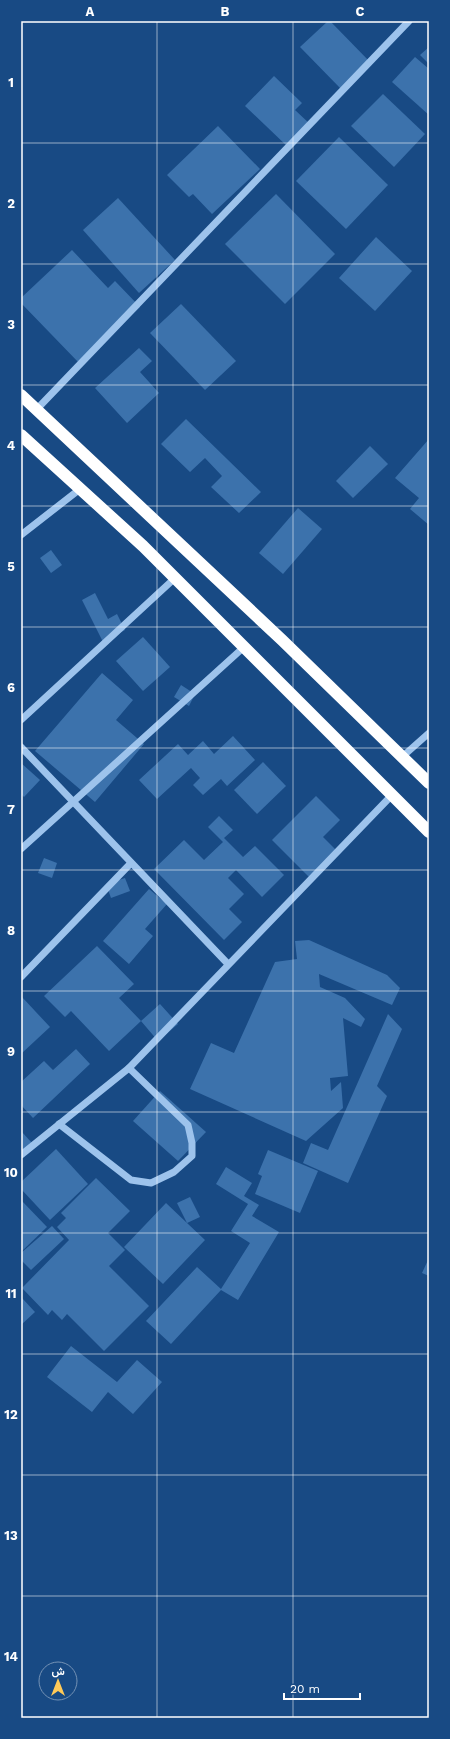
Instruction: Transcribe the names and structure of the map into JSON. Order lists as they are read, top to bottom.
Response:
{
  "scale_bar": "20 m",
  "north": "top",
  "grid": {
    "columns": ["A", "B", "C"],
    "rows": [
      "1",
      "2",
      "3",
      "4",
      "5",
      "6",
      "7",
      "8",
      "9",
      "10",
      "11",
      "12",
      "13",
      "14"
    ]
  }
}
